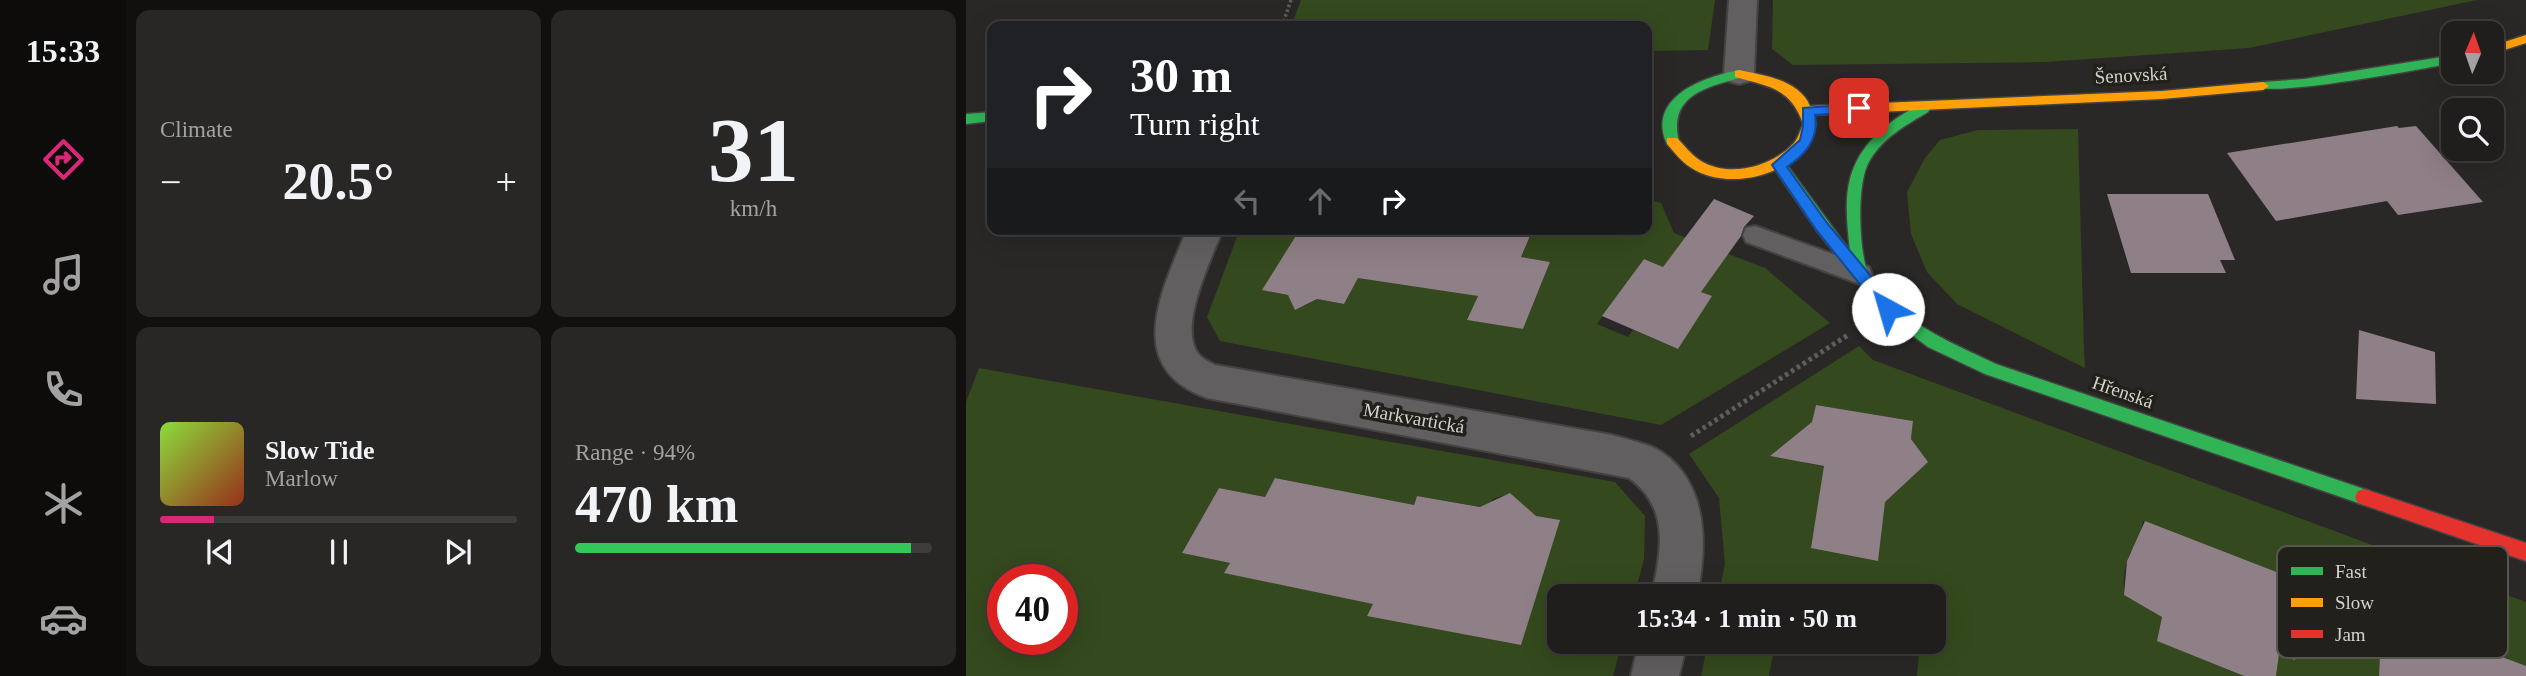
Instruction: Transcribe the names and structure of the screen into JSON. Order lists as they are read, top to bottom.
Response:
{
  "streets": {
    "street": ["Šenovská", "Hřenská", "Markvartická"]
  },
  "crossings": [
    ["Šenovská", "Hřenská"]
  ],
  "legend": ["Fast", "Slow", "Jam"],
  "north": "top",
  "page": {
    "tabs": "15:33",
    "tile": [
      "Climate",
      ["31", "km/h"],
      ["Range · 94%", "470 km"]
    ],
    "turn": ["30 m", "Turn right"],
    "heat": ["−", "20.5°", "+"],
    "song": ["Slow Tide", "Marlow"],
    "limit": "40",
    "trip": "15:34 · 1 min · 50 m"
  }
}
